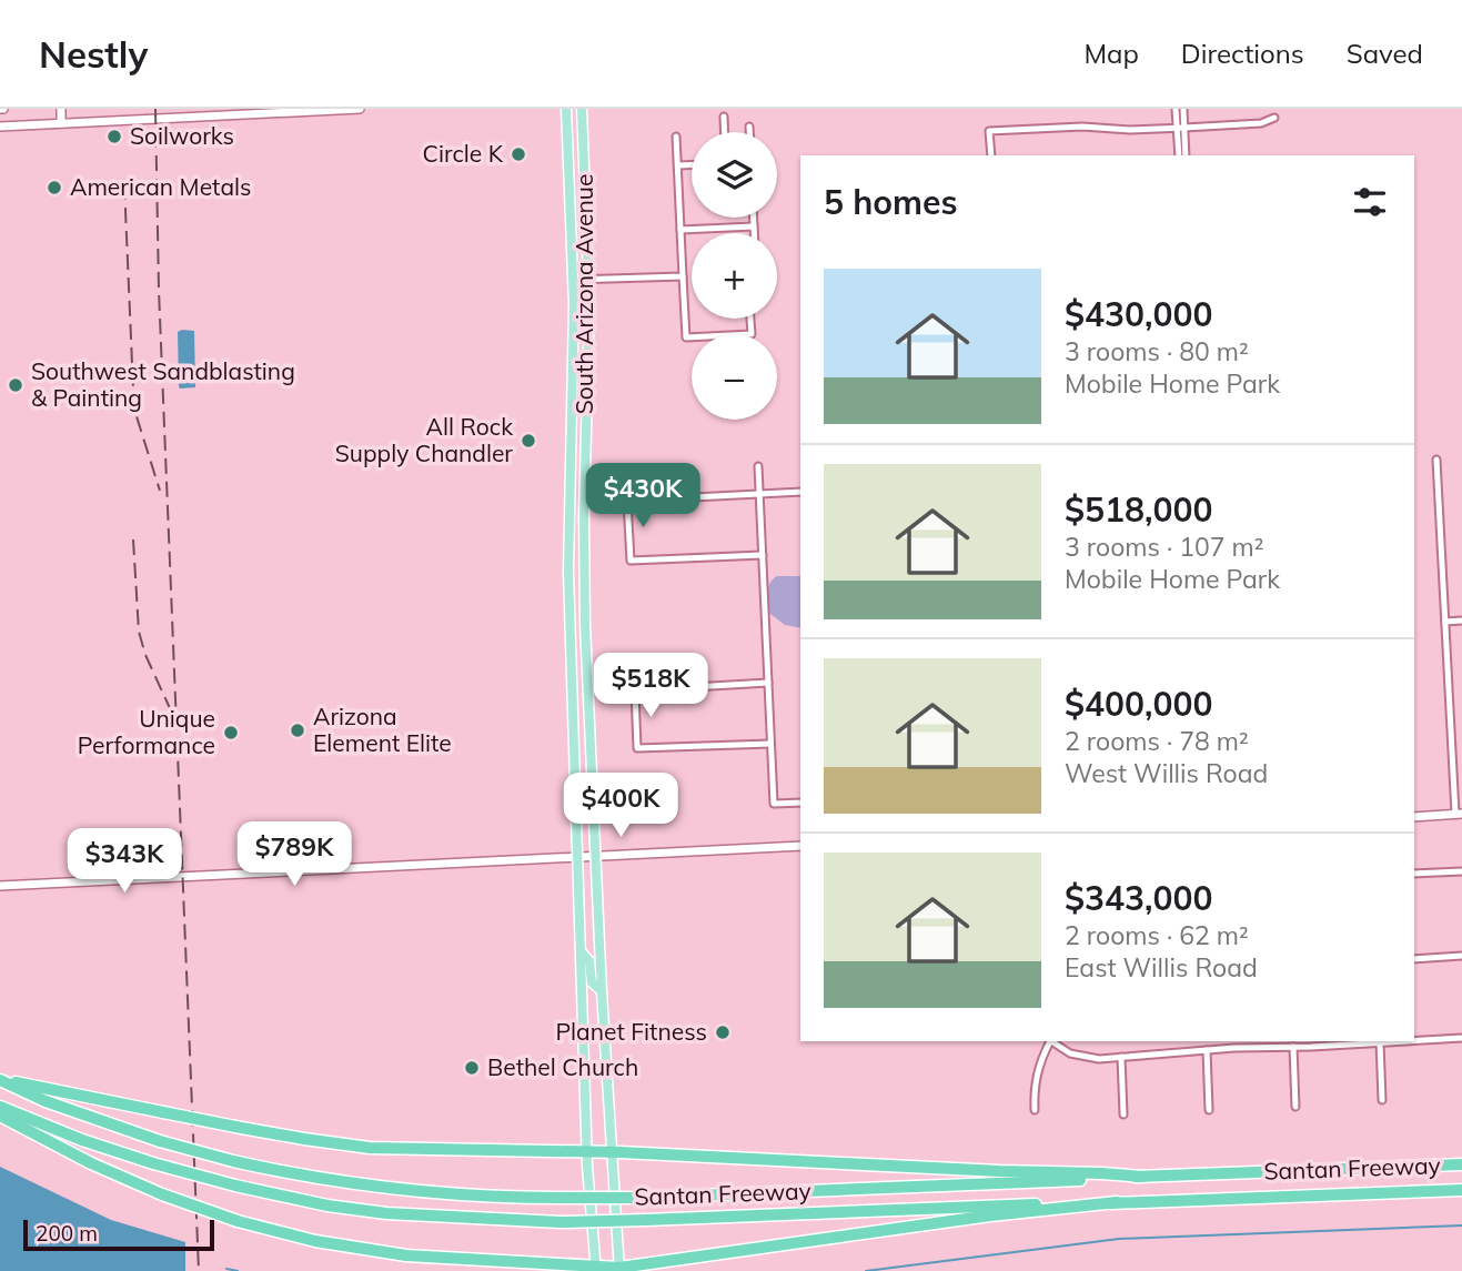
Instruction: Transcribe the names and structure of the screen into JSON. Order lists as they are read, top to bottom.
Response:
{
  "streets": {
    "highway": ["Santan Freeway"],
    "main road": ["South Arizona Avenue"]
  },
  "places": [
    "Soilworks",
    "Circle K",
    "American Metals",
    "Southwest Sandblasting & Painting",
    "All Rock Supply Chandler",
    "Arizona Element Elite",
    "Unique Performance",
    "Planet Fitness",
    "Bethel Church"
  ],
  "scale_bar": "200 m",
  "page": {
    "header": "Nestly",
    "nav": ["Map", "Directions", "Saved"],
    "map_buttons": ["+", "−"],
    "heading": "5 homes",
    "list": [
      {
        "name": "$430,000",
        "note": "3 rooms · 80 m² · Mobile Home Park"
      },
      {
        "name": "$518,000",
        "note": "3 rooms · 107 m² · Mobile Home Park"
      },
      {
        "name": "$400,000",
        "note": "2 rooms · 78 m² · West Willis Road"
      },
      {
        "name": "$343,000",
        "note": "2 rooms · 62 m² · East Willis Road"
      }
    ],
    "price": [
      "$430K",
      "$518K",
      "$400K",
      "$789K",
      "$343K"
    ],
    "scale": "200 m"
  }
}
